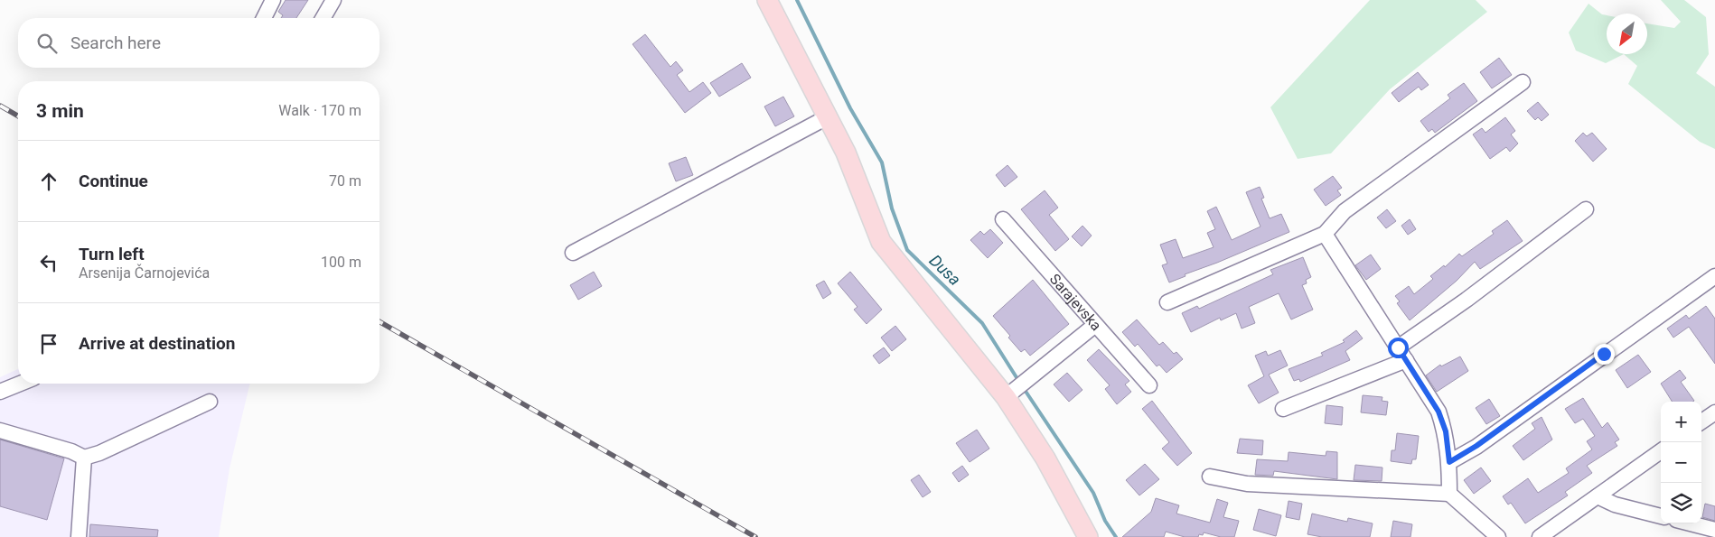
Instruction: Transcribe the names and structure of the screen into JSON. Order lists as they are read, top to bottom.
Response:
{
  "streets": {
    "street": ["Sarajevska"]
  },
  "water": ["Dusa"],
  "north": "bottom left",
  "page": {
    "search": "Search here",
    "heading": ["3 min", "Walk · 170 m"],
    "list": [
      ["Continue", "70 m"],
      ["Turn left", "Arsenija Čarnojevića", "100 m"],
      "Arrive at destination"
    ],
    "map_buttons": ["+", "−"]
  }
}
